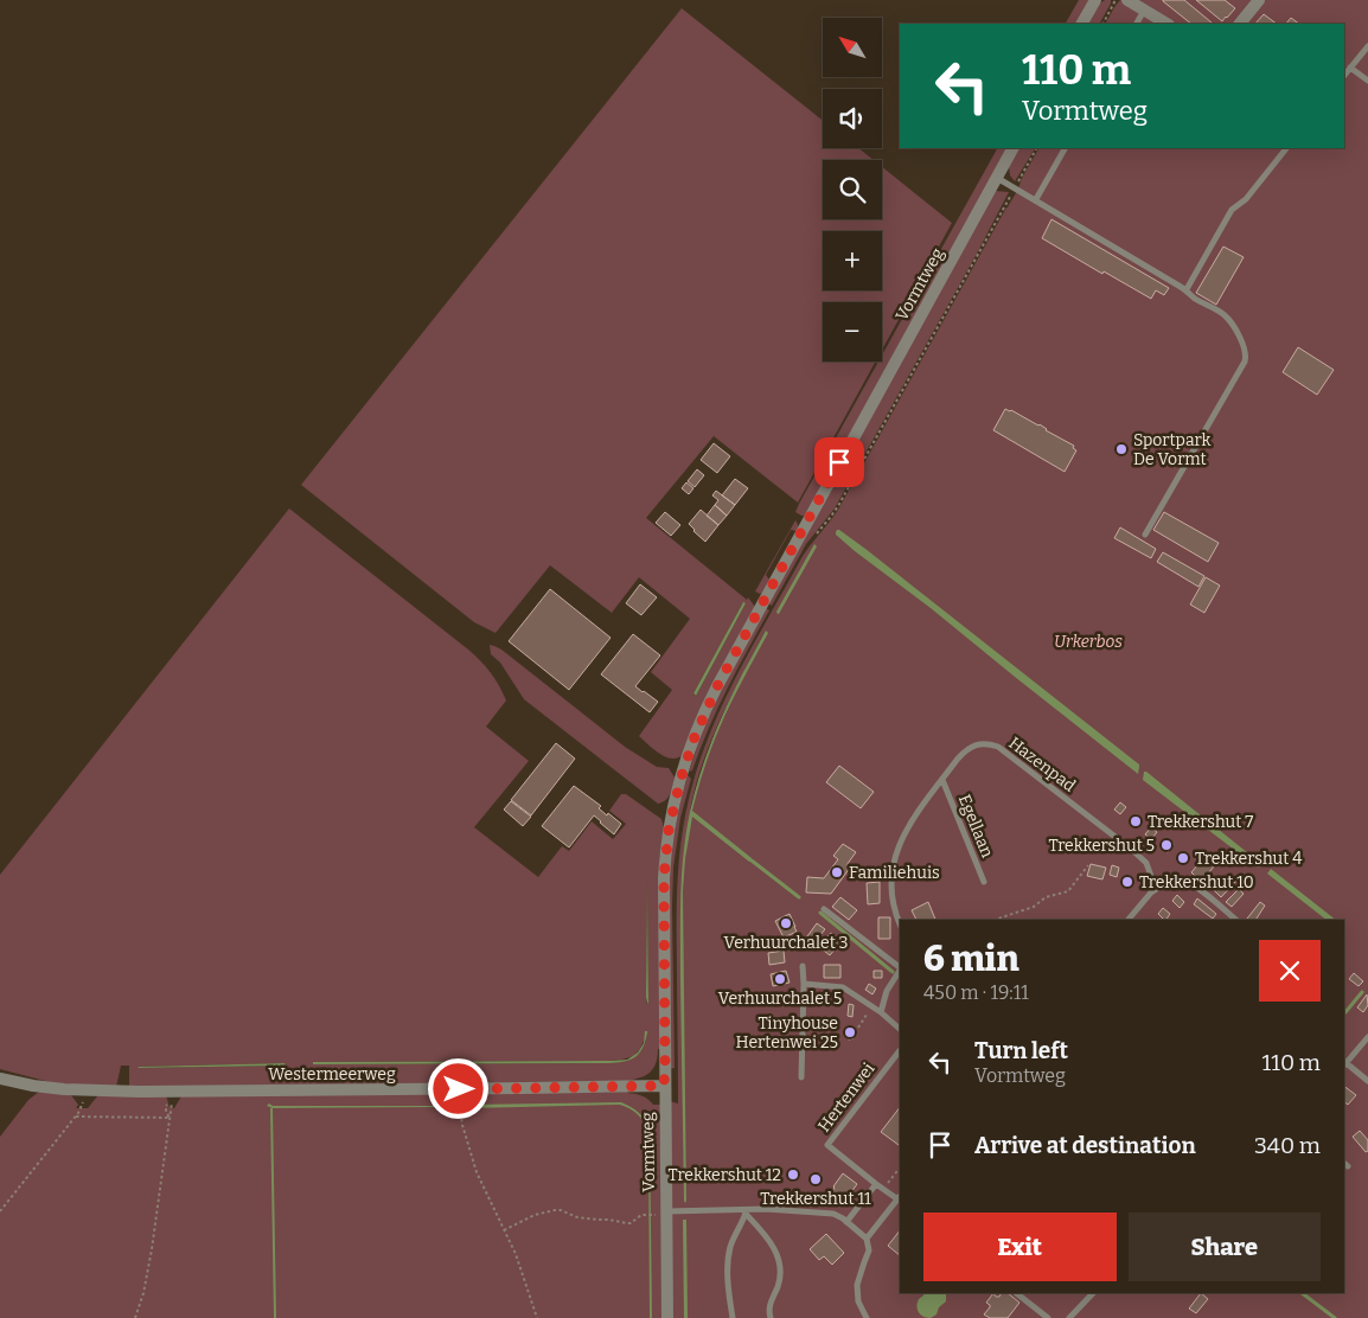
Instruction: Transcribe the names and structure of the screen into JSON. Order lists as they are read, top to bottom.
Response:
{
  "streets": {
    "street": ["Vormtweg", "Westermeerweg"],
    "lane": ["Hazenpad", "Egellaan", "Hertenwei"]
  },
  "crossings": [
    ["Vormtweg", "Westermeerweg"],
    ["Hazenpad", "Egellaan"]
  ],
  "parks": ["Urkerbos"],
  "places": [
    "Sportpark De Vormt",
    "Trekkershut 7",
    "Trekkershut 5",
    "Trekkershut 4",
    "Familiehuis",
    "Trekkershut 10",
    "Verhuurchalet 3",
    "Verhuurchalet 5",
    "Tinyhouse Hertenwei 25",
    "Trekkershut 12",
    "Trekkershut 11"
  ],
  "north": "top left",
  "page": {
    "map_buttons": ["+", "−"],
    "turn": ["110 m", "Vormtweg"],
    "heading": ["6 min", "450 m · 19:11"],
    "list": [
      {
        "name": "Turn left",
        "note": "Vormtweg",
        "value": "110 m"
      },
      {
        "name": "Arrive at destination",
        "value": "340 m"
      }
    ],
    "buttons": ["Exit", "Share"]
  }
}
